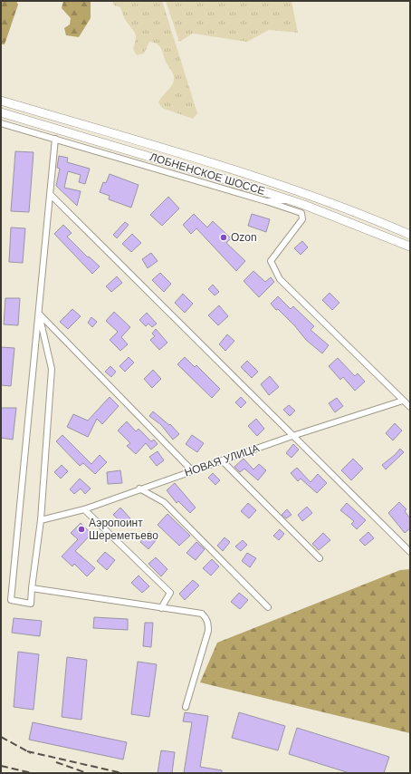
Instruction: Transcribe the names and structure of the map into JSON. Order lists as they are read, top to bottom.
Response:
{
  "streets": {
    "main road": ["ЛОБНЕНСКОЕ ШОССЕ"],
    "street": ["НОВАЯ УЛИЦА"]
  },
  "places": ["Ozon", "Аэропоинт Шереметьево"]
}
